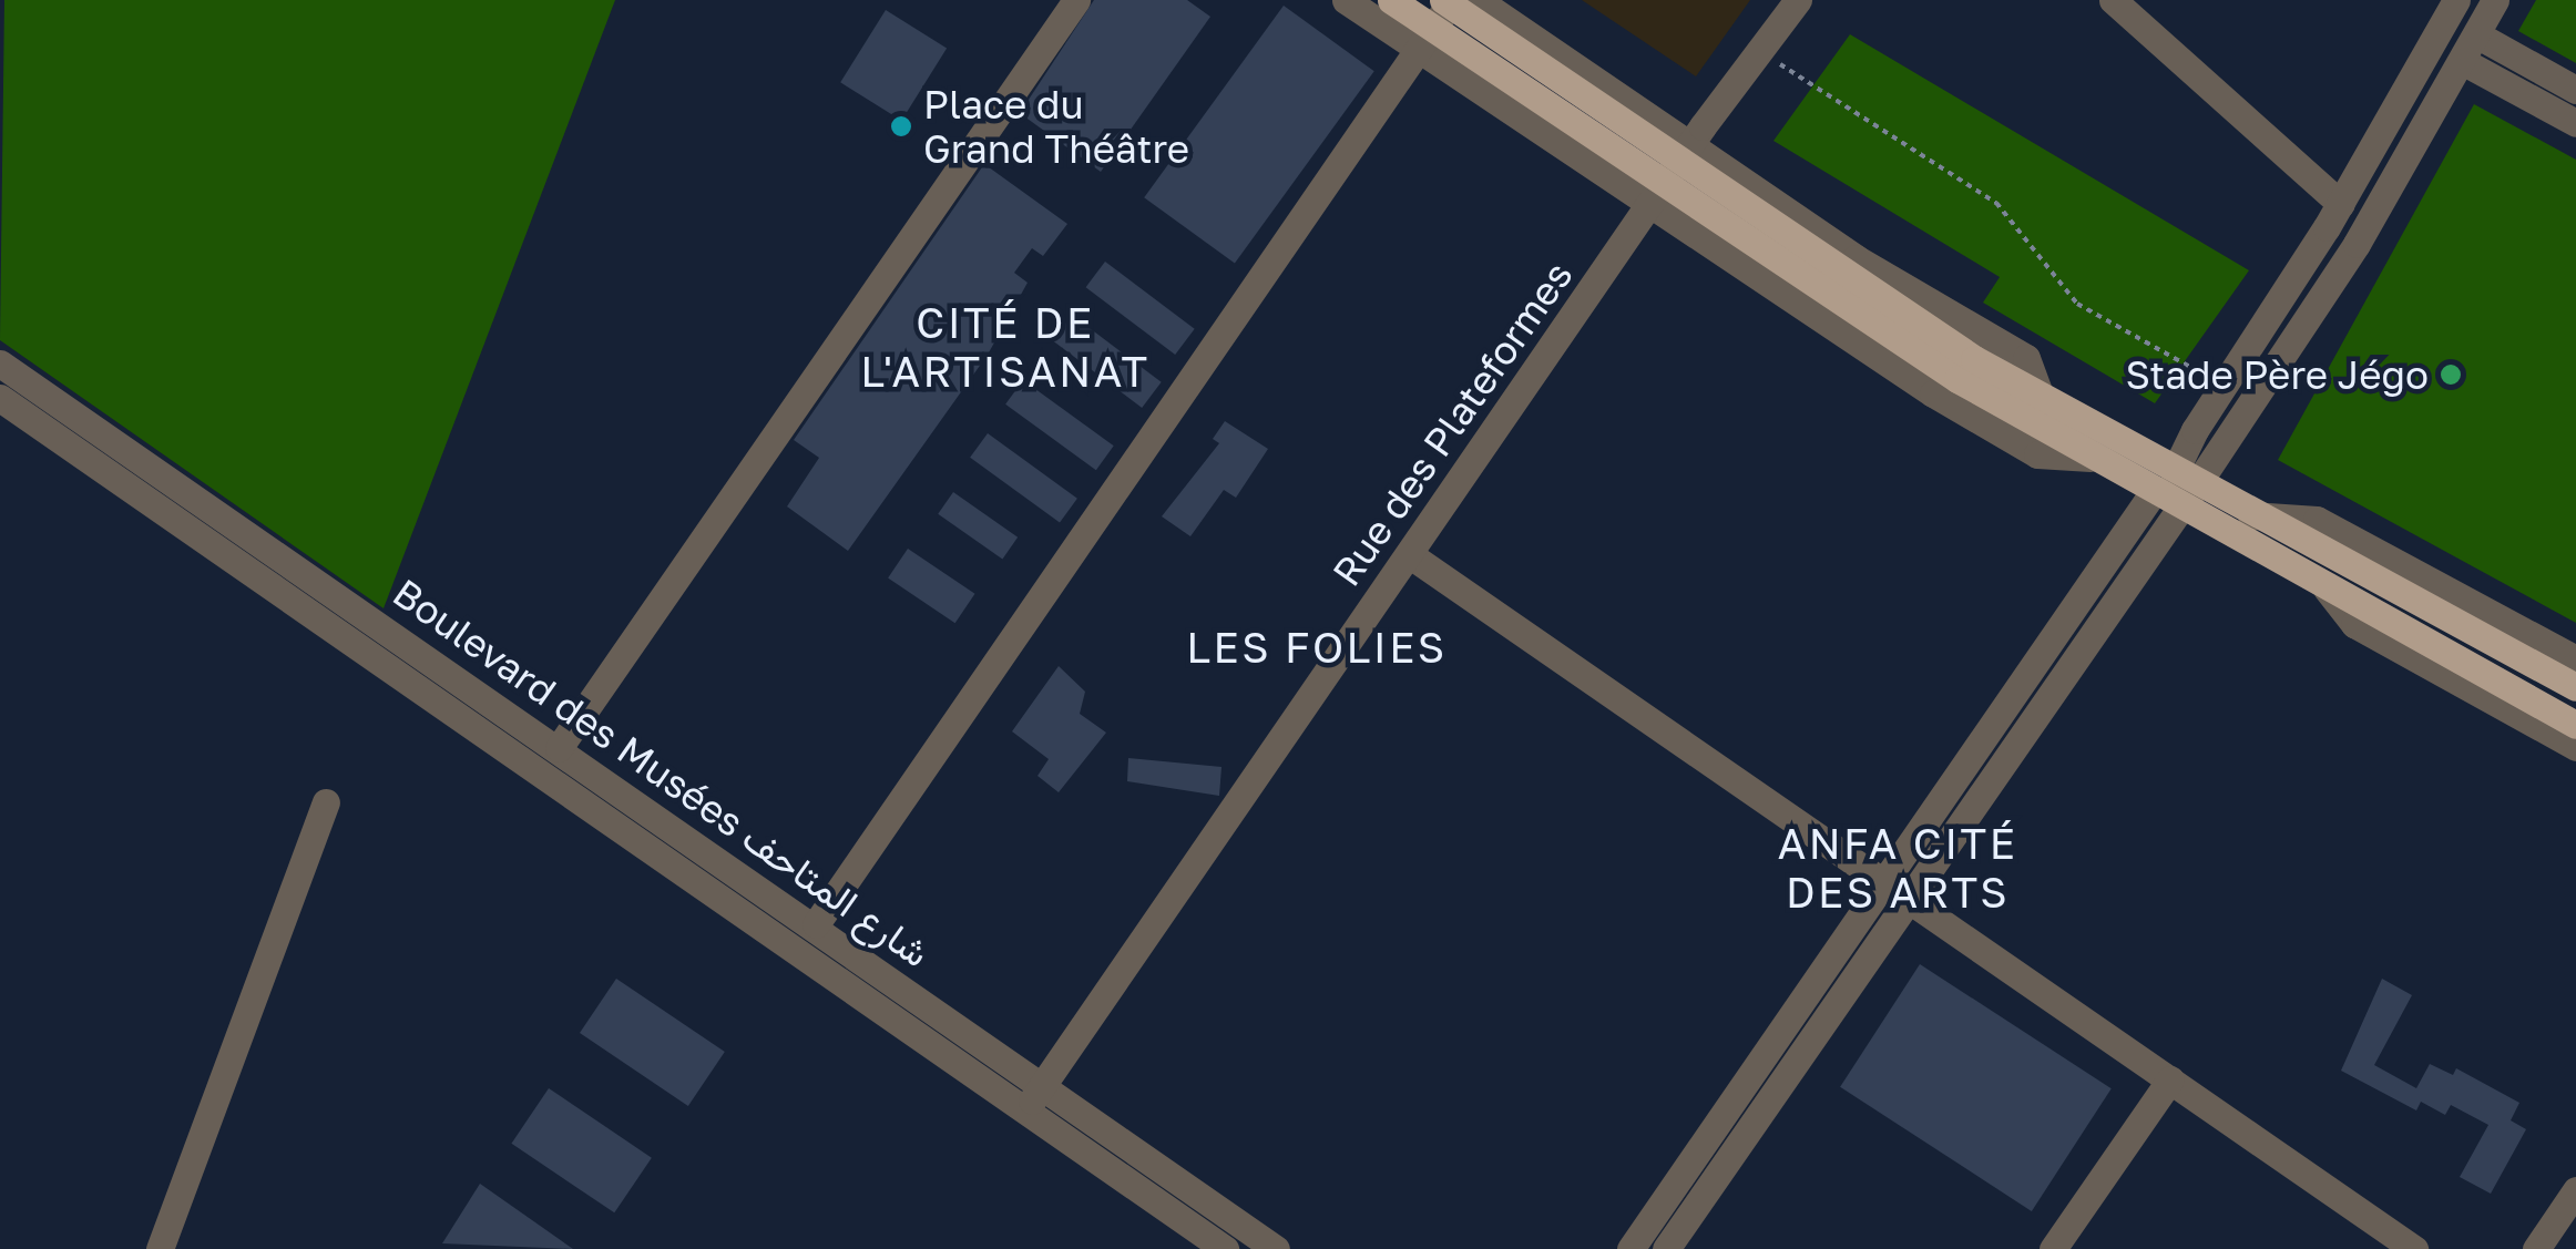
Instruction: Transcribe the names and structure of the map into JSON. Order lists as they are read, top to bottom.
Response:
{
  "streets": {
    "street": ["Rue des Plateformes", "Boulevard des Musées شارع المتاحف"]
  },
  "crossings": [
    ["Rue des Plateformes", "Boulevard des Musées شارع المتاحف"]
  ],
  "districts": ["CITÉ DE L'ARTISANAT", "LES FOLIES", "ANFA CITÉ DES ARTS"],
  "places": ["Place du Grand Théâtre", "Stade Père Jégo"]
}
